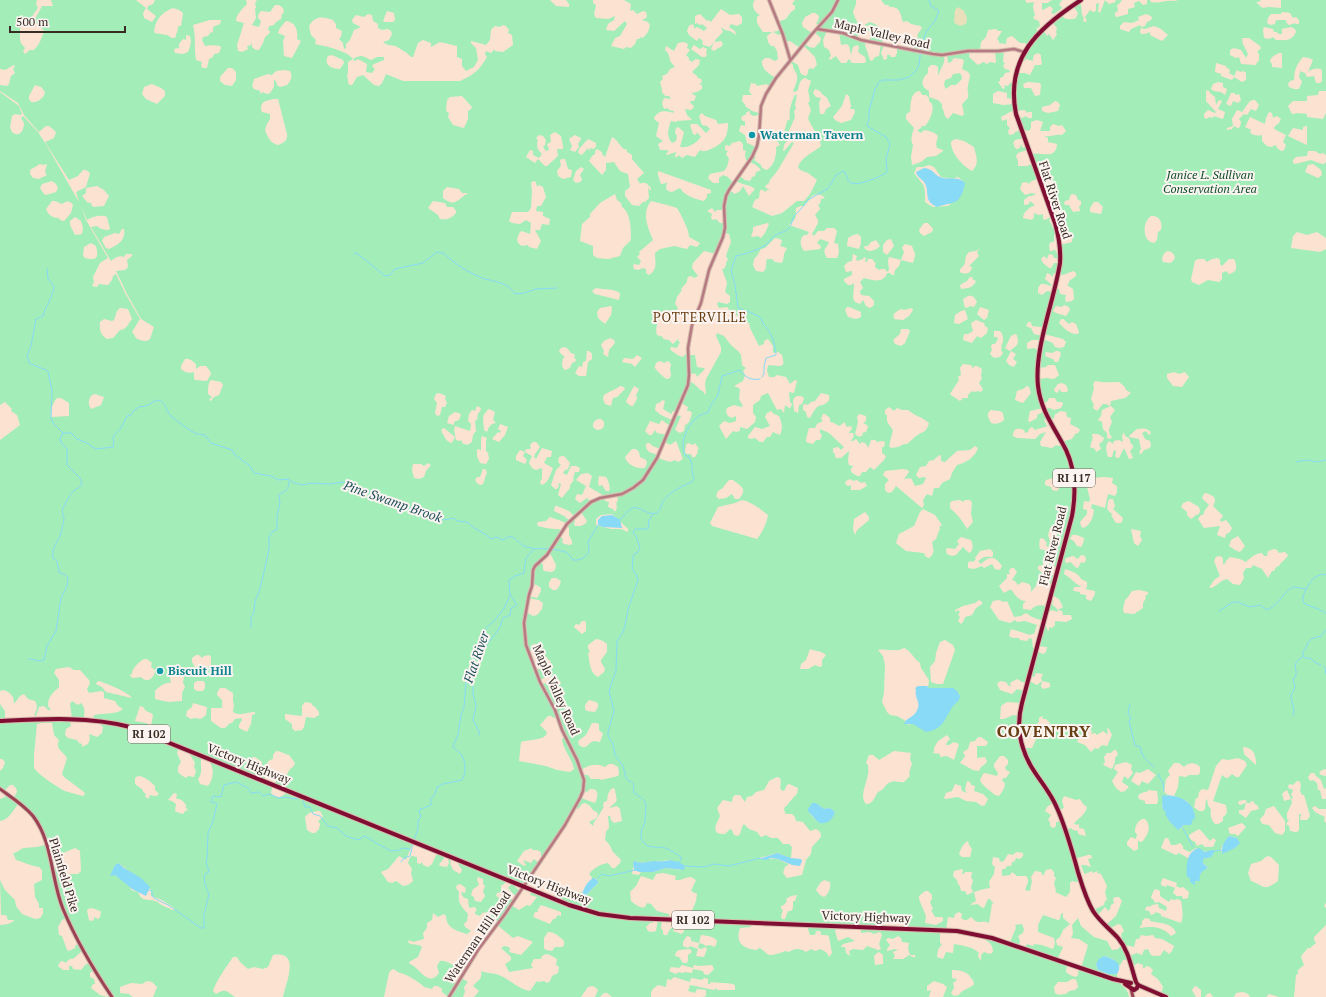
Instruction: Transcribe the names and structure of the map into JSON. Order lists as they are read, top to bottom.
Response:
{
  "streets": {
    "main road": [
      "Flat River Road",
      "RI 117",
      "RI 102",
      "Victory Highway",
      "Plainfield Pike"
    ],
    "street": ["Maple Valley Road", "Waterman Hill Road"]
  },
  "crossings": [
    ["Maple Valley Road", "Flat River Road"],
    ["Maple Valley Road", "Victory Highway"],
    ["Maple Valley Road", "Waterman Hill Road"],
    ["Flat River Road", "Victory Highway"],
    ["Victory Highway", "Waterman Hill Road"]
  ],
  "districts": ["POTTERVILLE", "COVENTRY"],
  "water": ["Pine Swamp Brook", "Flat River"],
  "parks": ["Janice L. Sullivan Conservation Area"],
  "places": ["Waterman Tavern", "Biscuit Hill"],
  "scale_bar": "500 m"
}
